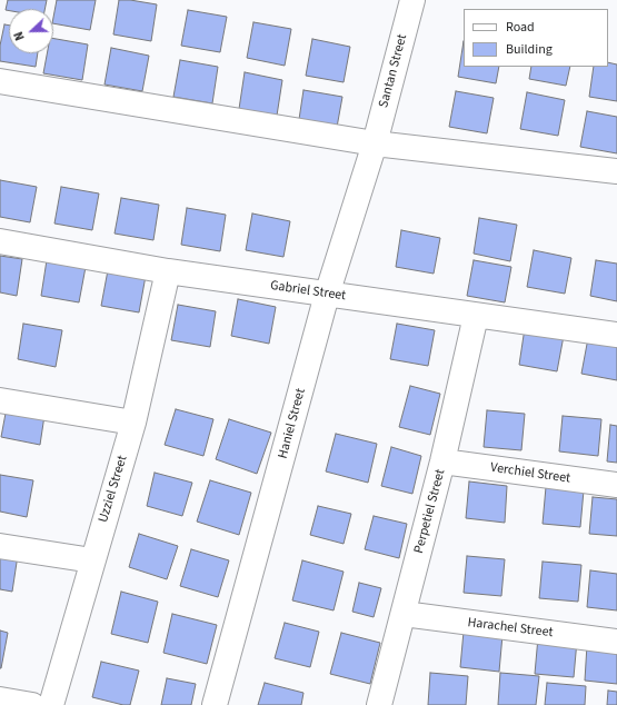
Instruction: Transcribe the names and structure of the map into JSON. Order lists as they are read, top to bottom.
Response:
{
  "streets": {
    "street": [
      "Santan Street",
      "Gabriel Street",
      "Haniel Street",
      "Verchiel Street",
      "Uzziel Street",
      "Perpetiel Street",
      "Harachel Street"
    ]
  },
  "crossings": [
    ["Santan Street", "Haniel Street"],
    ["Gabriel Street", "Haniel Street"],
    ["Gabriel Street", "Uzziel Street"],
    ["Gabriel Street", "Perpetiel Street"],
    ["Verchiel Street", "Perpetiel Street"],
    ["Perpetiel Street", "Harachel Street"]
  ],
  "legend": ["Road", "Building"],
  "north": "left"
}
